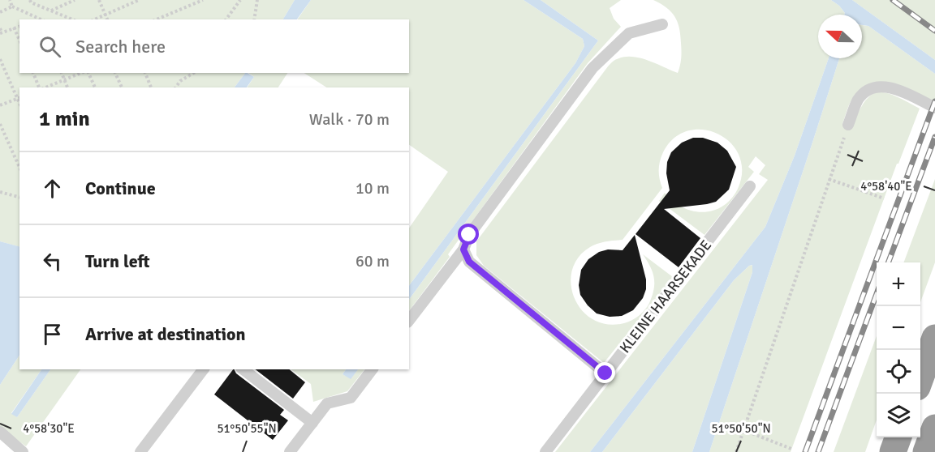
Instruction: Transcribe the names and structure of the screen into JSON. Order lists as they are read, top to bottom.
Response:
{
  "streets": {
    "lane": ["KLEINE HAARSEKADE"]
  },
  "north": "left",
  "page": {
    "search": "Search here",
    "heading": ["1 min", "Walk · 70 m"],
    "list": [
      ["Continue", "10 m"],
      ["Turn left", "60 m"],
      "Arrive at destination"
    ],
    "map_buttons": ["+", "−"]
  },
  "coordinates": [
    "4°58'40\"E",
    "4°58'30\"E",
    "51°50'55\"N",
    "51°50'50\"N"
  ]
}
